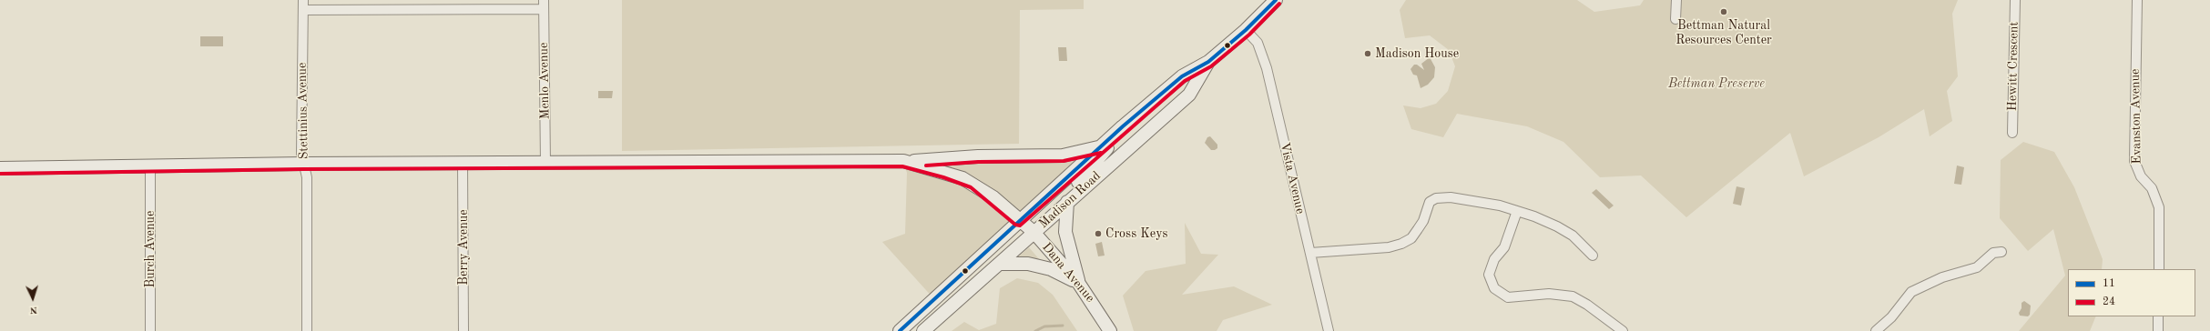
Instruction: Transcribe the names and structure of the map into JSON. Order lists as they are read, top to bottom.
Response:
{
  "streets": {
    "street": [
      "Hewitt Crescent",
      "Menlo Avenue",
      "Stettinius Avenue",
      "Evanston Avenue",
      "Vista Avenue",
      "Madison Road",
      "Berry Avenue",
      "Burch Avenue",
      "Dana Avenue"
    ]
  },
  "crossings": [
    ["Vista Avenue", "Madison Road"],
    ["Madison Road", "Dana Avenue"]
  ],
  "parks": ["Bettman Preserve"],
  "places": ["Bettman Natural Resources Center", "Madison House", "Cross Keys"],
  "lines": ["transit line 11", "transit line 24"],
  "legend": ["11", "24"],
  "north": "bottom"
}
